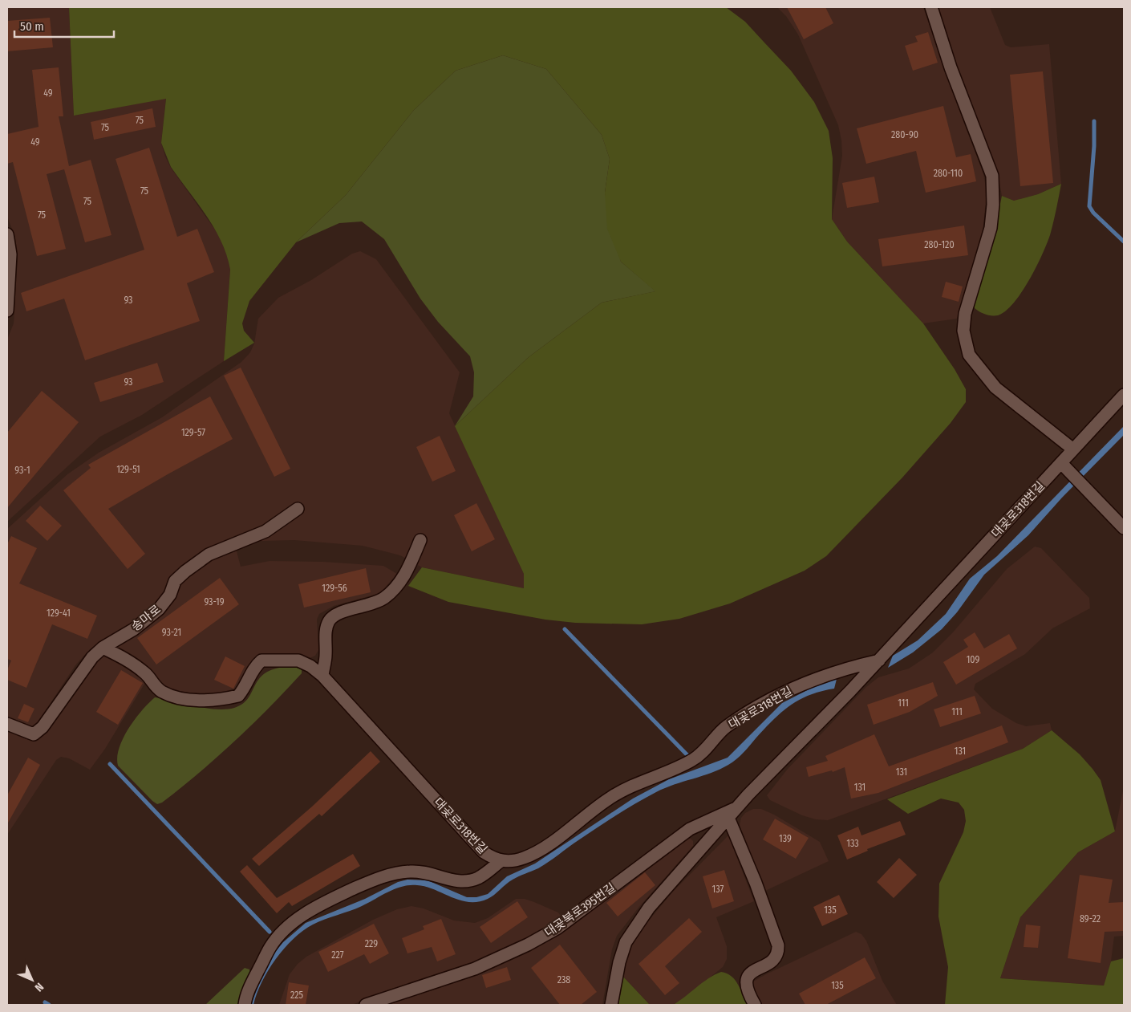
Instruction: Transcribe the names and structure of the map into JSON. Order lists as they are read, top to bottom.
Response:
{
  "streets": {
    "street": ["대곶로318번길", "송마로", "대곶북로395번길"]
  },
  "crossings": [
    ["대곶로318번길", "송마로"],
    ["대곶로318번길", "대곶북로395번길"]
  ],
  "house_numbers": [
    "49",
    "75",
    "75",
    "280-90",
    "49",
    "280-110",
    "75",
    "75",
    "75",
    "280-120",
    "93",
    "93",
    "129-57",
    "129-51",
    "93-1",
    "129-56",
    "93-19",
    "129-41",
    "93-21",
    "109",
    "111",
    "111",
    "131",
    "131",
    "131",
    "139",
    "133",
    "137",
    "135",
    "89-22",
    "229",
    "227",
    "238",
    "135",
    "225"
  ],
  "scale_bar": "50 m",
  "north": "bottom right"
}
